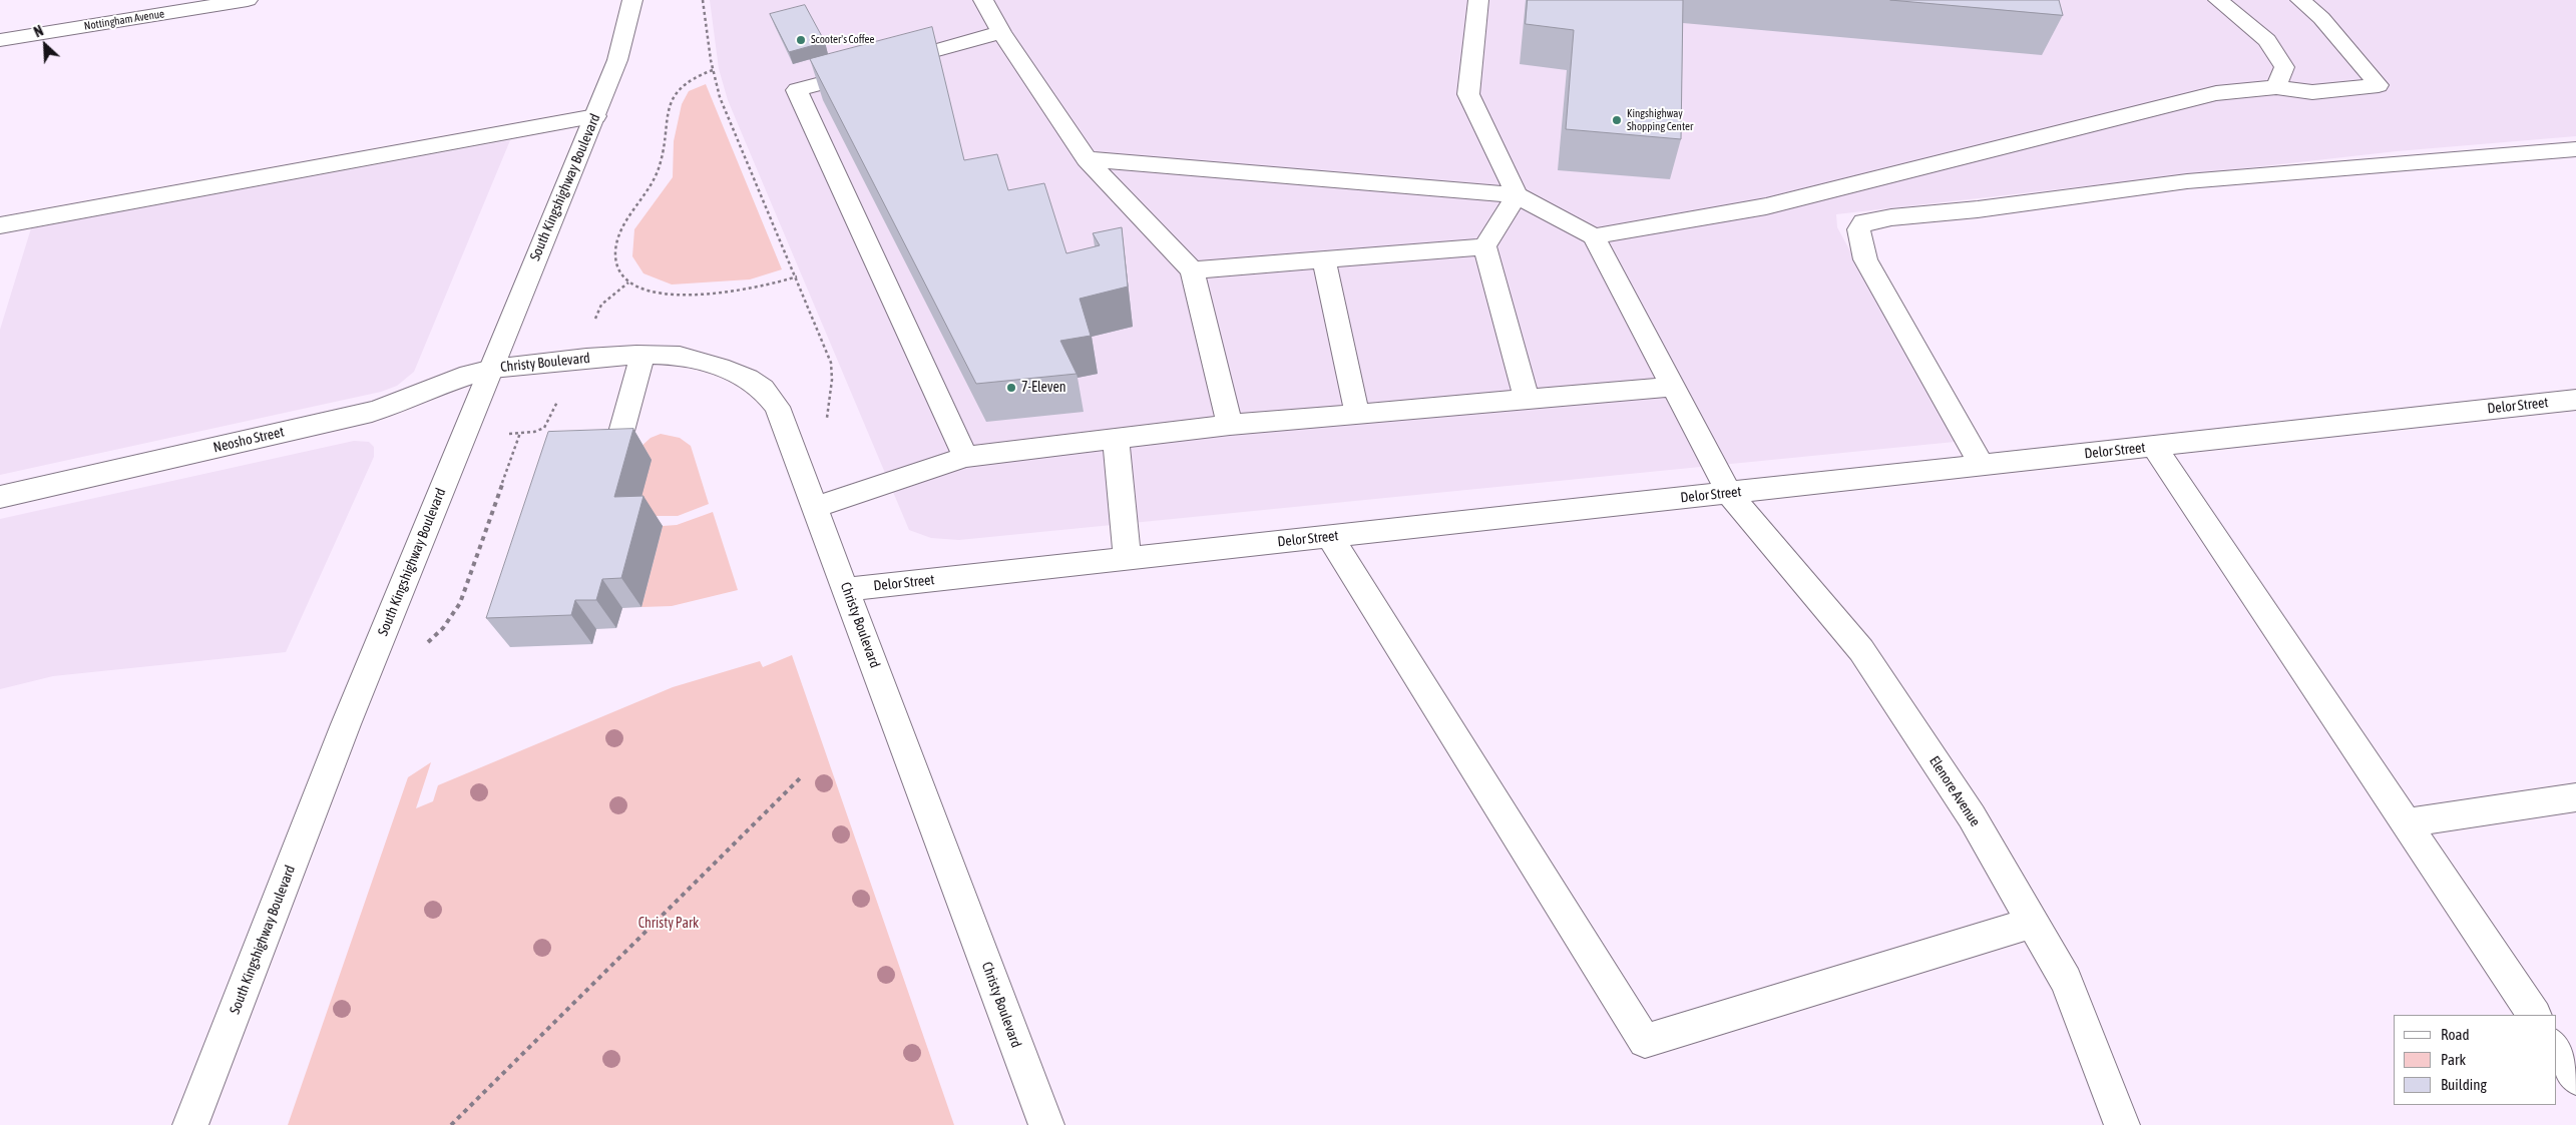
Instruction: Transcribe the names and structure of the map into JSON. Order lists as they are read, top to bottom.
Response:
{
  "streets": {
    "street": [
      "Nottingham Avenue",
      "South Kingshighway Boulevard",
      "Christy Boulevard",
      "Delor Street",
      "Neosho Street",
      "Elenore Avenue"
    ]
  },
  "crossings": [
    ["South Kingshighway Boulevard", "Christy Boulevard"],
    ["South Kingshighway Boulevard", "Neosho Street"],
    ["Christy Boulevard", "Delor Street"],
    ["Christy Boulevard", "Neosho Street"],
    ["Delor Street", "Elenore Avenue"]
  ],
  "parks": ["Christy Park"],
  "places": ["Scooter's Coffee", "Kingshighway Shopping Center", "7-Eleven"],
  "legend": ["Road", "Park", "Building"],
  "north": "top left"
}
